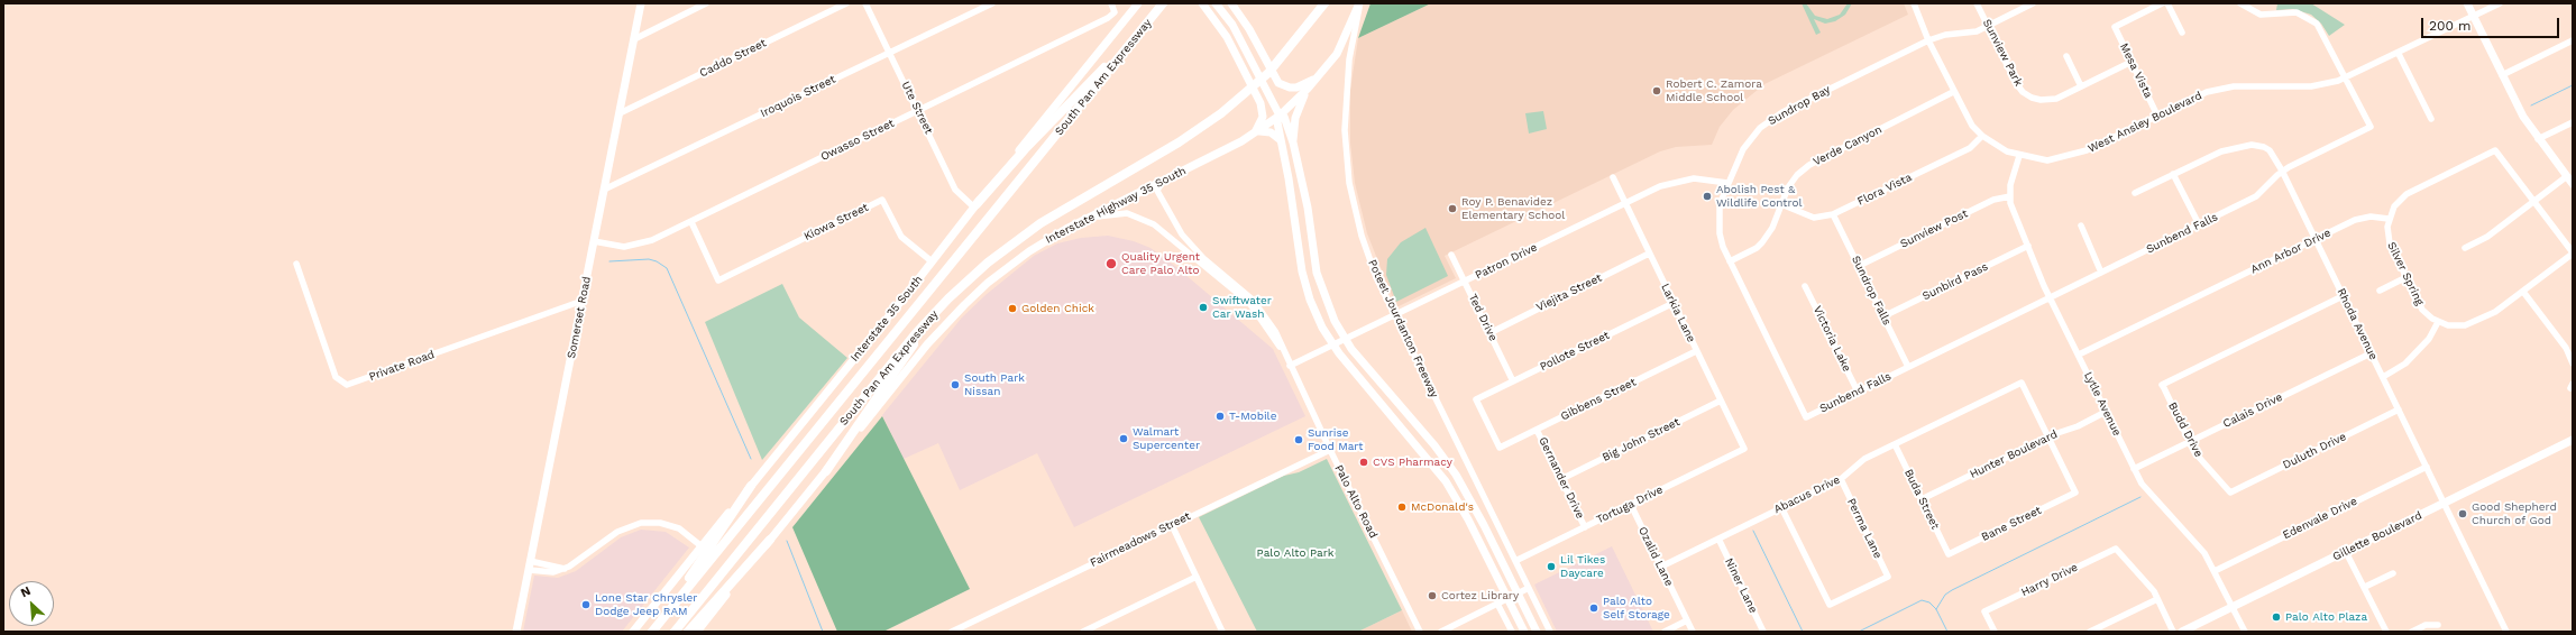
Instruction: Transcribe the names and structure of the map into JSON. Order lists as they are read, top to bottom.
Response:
{
  "streets": {
    "highway": ["South Pan Am Expressway"],
    "main road": [
      "Interstate Highway 35 South",
      "Somerset Road",
      "Interstate 35 South",
      "Gillette Boulevard"
    ],
    "street": [
      "Sunview Park",
      "Caddo Street",
      "Mesa Vista",
      "Iroquois Street",
      "Sundrop Bay",
      "Ute Street",
      "West Ansley Boulevard",
      "Owasso Street",
      "Verde Canyon",
      "Flora Vista",
      "Kiowa Street",
      "Sunview Post",
      "Sunbend Falls",
      "Ann Arbor Drive",
      "Patron Drive",
      "Silver Spring",
      "Sunbird Pass",
      "Sundrop Falls",
      "Viejita Street",
      "Larkia Lane",
      "Ted Drive",
      "Rhoda Avenue",
      "Poteet Jourdanton Freeway",
      "Victoria Lake",
      "Pollote Street",
      "Private Road",
      "Gibbens Street",
      "Lytle Avenue",
      "Calais Drive",
      "Budd Drive",
      "Big John Street",
      "Duluth Drive",
      "Hunter Boulevard",
      "Gernander Drive",
      "Abacus Drive",
      "Buda Street",
      "Palo Alto Road",
      "Tortuga Drive",
      "Edenvale Drive",
      "Bane Street",
      "Perma Lane",
      "Fairmeadows Street",
      "Ozalid Lane",
      "Harry Drive",
      "Niner Lane"
    ]
  },
  "crossings": [
    ["Sunview Park", "Mesa Vista"],
    ["Sunview Park", "Sundrop Bay"],
    ["Caddo Street", "Somerset Road"],
    ["Mesa Vista", "West Ansley Boulevard"],
    ["Iroquois Street", "Ute Street"],
    ["Iroquois Street", "Somerset Road"],
    ["Sundrop Bay", "West Ansley Boulevard"],
    ["Sundrop Bay", "Verde Canyon"],
    ["Sundrop Bay", "Sunbend Falls"],
    ["Sundrop Bay", "Patron Drive"],
    ["Ute Street", "Owasso Street"],
    ["Ute Street", "Interstate 35 South"],
    ["West Ansley Boulevard", "Verde Canyon"],
    ["West Ansley Boulevard", "Flora Vista"],
    ["West Ansley Boulevard", "Sunbend Falls"],
    ["West Ansley Boulevard", "Lytle Avenue"],
    ["Owasso Street", "Kiowa Street"],
    ["Owasso Street", "Somerset Road"],
    ["Verde Canyon", "Flora Vista"],
    ["Flora Vista", "Sundrop Falls"],
    ["Interstate Highway 35 South", "Palo Alto Road"],
    ["Kiowa Street", "Interstate 35 South"],
    ["Sunview Post", "Sundrop Falls"],
    ["Sunview Post", "Lytle Avenue"],
    ["Sunbend Falls", "Sundrop Falls"],
    ["Sunbend Falls", "Rhoda Avenue"],
    ["Sunbend Falls", "Victoria Lake"],
    ["Sunbend Falls", "Lytle Avenue"],
    ["Ann Arbor Drive", "Silver Spring"],
    ["Ann Arbor Drive", "Rhoda Avenue"],
    ["Ann Arbor Drive", "Lytle Avenue"],
    ["Patron Drive", "Larkia Lane"],
    ["Patron Drive", "Ted Drive"],
    ["Patron Drive", "Poteet Jourdanton Freeway"],
    ["Patron Drive", "Palo Alto Road"],
    ["Sunbird Pass", "Sundrop Falls"],
    ["Sunbird Pass", "Lytle Avenue"],
    ["Viejita Street", "Larkia Lane"],
    ["Viejita Street", "Ted Drive"],
    ["Larkia Lane", "Pollote Street"],
    ["Larkia Lane", "Gibbens Street"],
    ["Larkia Lane", "Big John Street"],
    ["Larkia Lane", "Tortuga Drive"],
    ["Somerset Road", "Private Road"],
    ["Ted Drive", "Pollote Street"],
    ["Rhoda Avenue", "Calais Drive"],
    ["Rhoda Avenue", "Budd Drive"],
    ["Rhoda Avenue", "Duluth Drive"],
    ["Rhoda Avenue", "Edenvale Drive"],
    ["Rhoda Avenue", "Gillette Boulevard"],
    ["Poteet Jourdanton Freeway", "Tortuga Drive"],
    ["Pollote Street", "Gibbens Street"],
    ["Gibbens Street", "Gernander Drive"],
    ["Lytle Avenue", "Calais Drive"],
    ["Lytle Avenue", "Hunter Boulevard"],
    ["Lytle Avenue", "Edenvale Drive"],
    ["Lytle Avenue", "Gillette Boulevard"],
    ["Calais Drive", "Budd Drive"],
    ["Budd Drive", "Duluth Drive"],
    ["Big John Street", "Gernander Drive"],
    ["Hunter Boulevard", "Abacus Drive"],
    ["Hunter Boulevard", "Buda Street"],
    ["Hunter Boulevard", "Bane Street"],
    ["Gernander Drive", "Tortuga Drive"],
    ["Abacus Drive", "Buda Street"],
    ["Abacus Drive", "Bane Street"],
    ["Abacus Drive", "Perma Lane"],
    ["Abacus Drive", "Ozalid Lane"],
    ["Abacus Drive", "Niner Lane"],
    ["Buda Street", "Bane Street"],
    ["Palo Alto Road", "Fairmeadows Street"],
    ["Tortuga Drive", "Ozalid Lane"]
  ],
  "parks": ["Palo Alto Park"],
  "places": [
    "Robert C. Zamora Middle School",
    "Abolish Pest & Wildlife Control",
    "Roy P. Benavidez Elementary School",
    "Quality Urgent Care Palo Alto",
    "Swiftwater Car Wash",
    "Golden Chick",
    "South Park Nissan",
    "T-Mobile",
    "Walmart Supercenter",
    "Sunrise Food Mart",
    "CVS Pharmacy",
    "McDonald's",
    "Good Shepherd Church of God",
    "Lil Tikes Daycare",
    "Cortez Library",
    "Lone Star Chrysler Dodge Jeep RAM",
    "Palo Alto Self Storage",
    "Palo Alto Plaza"
  ],
  "scale_bar": "200 m",
  "north": "top left"
}
